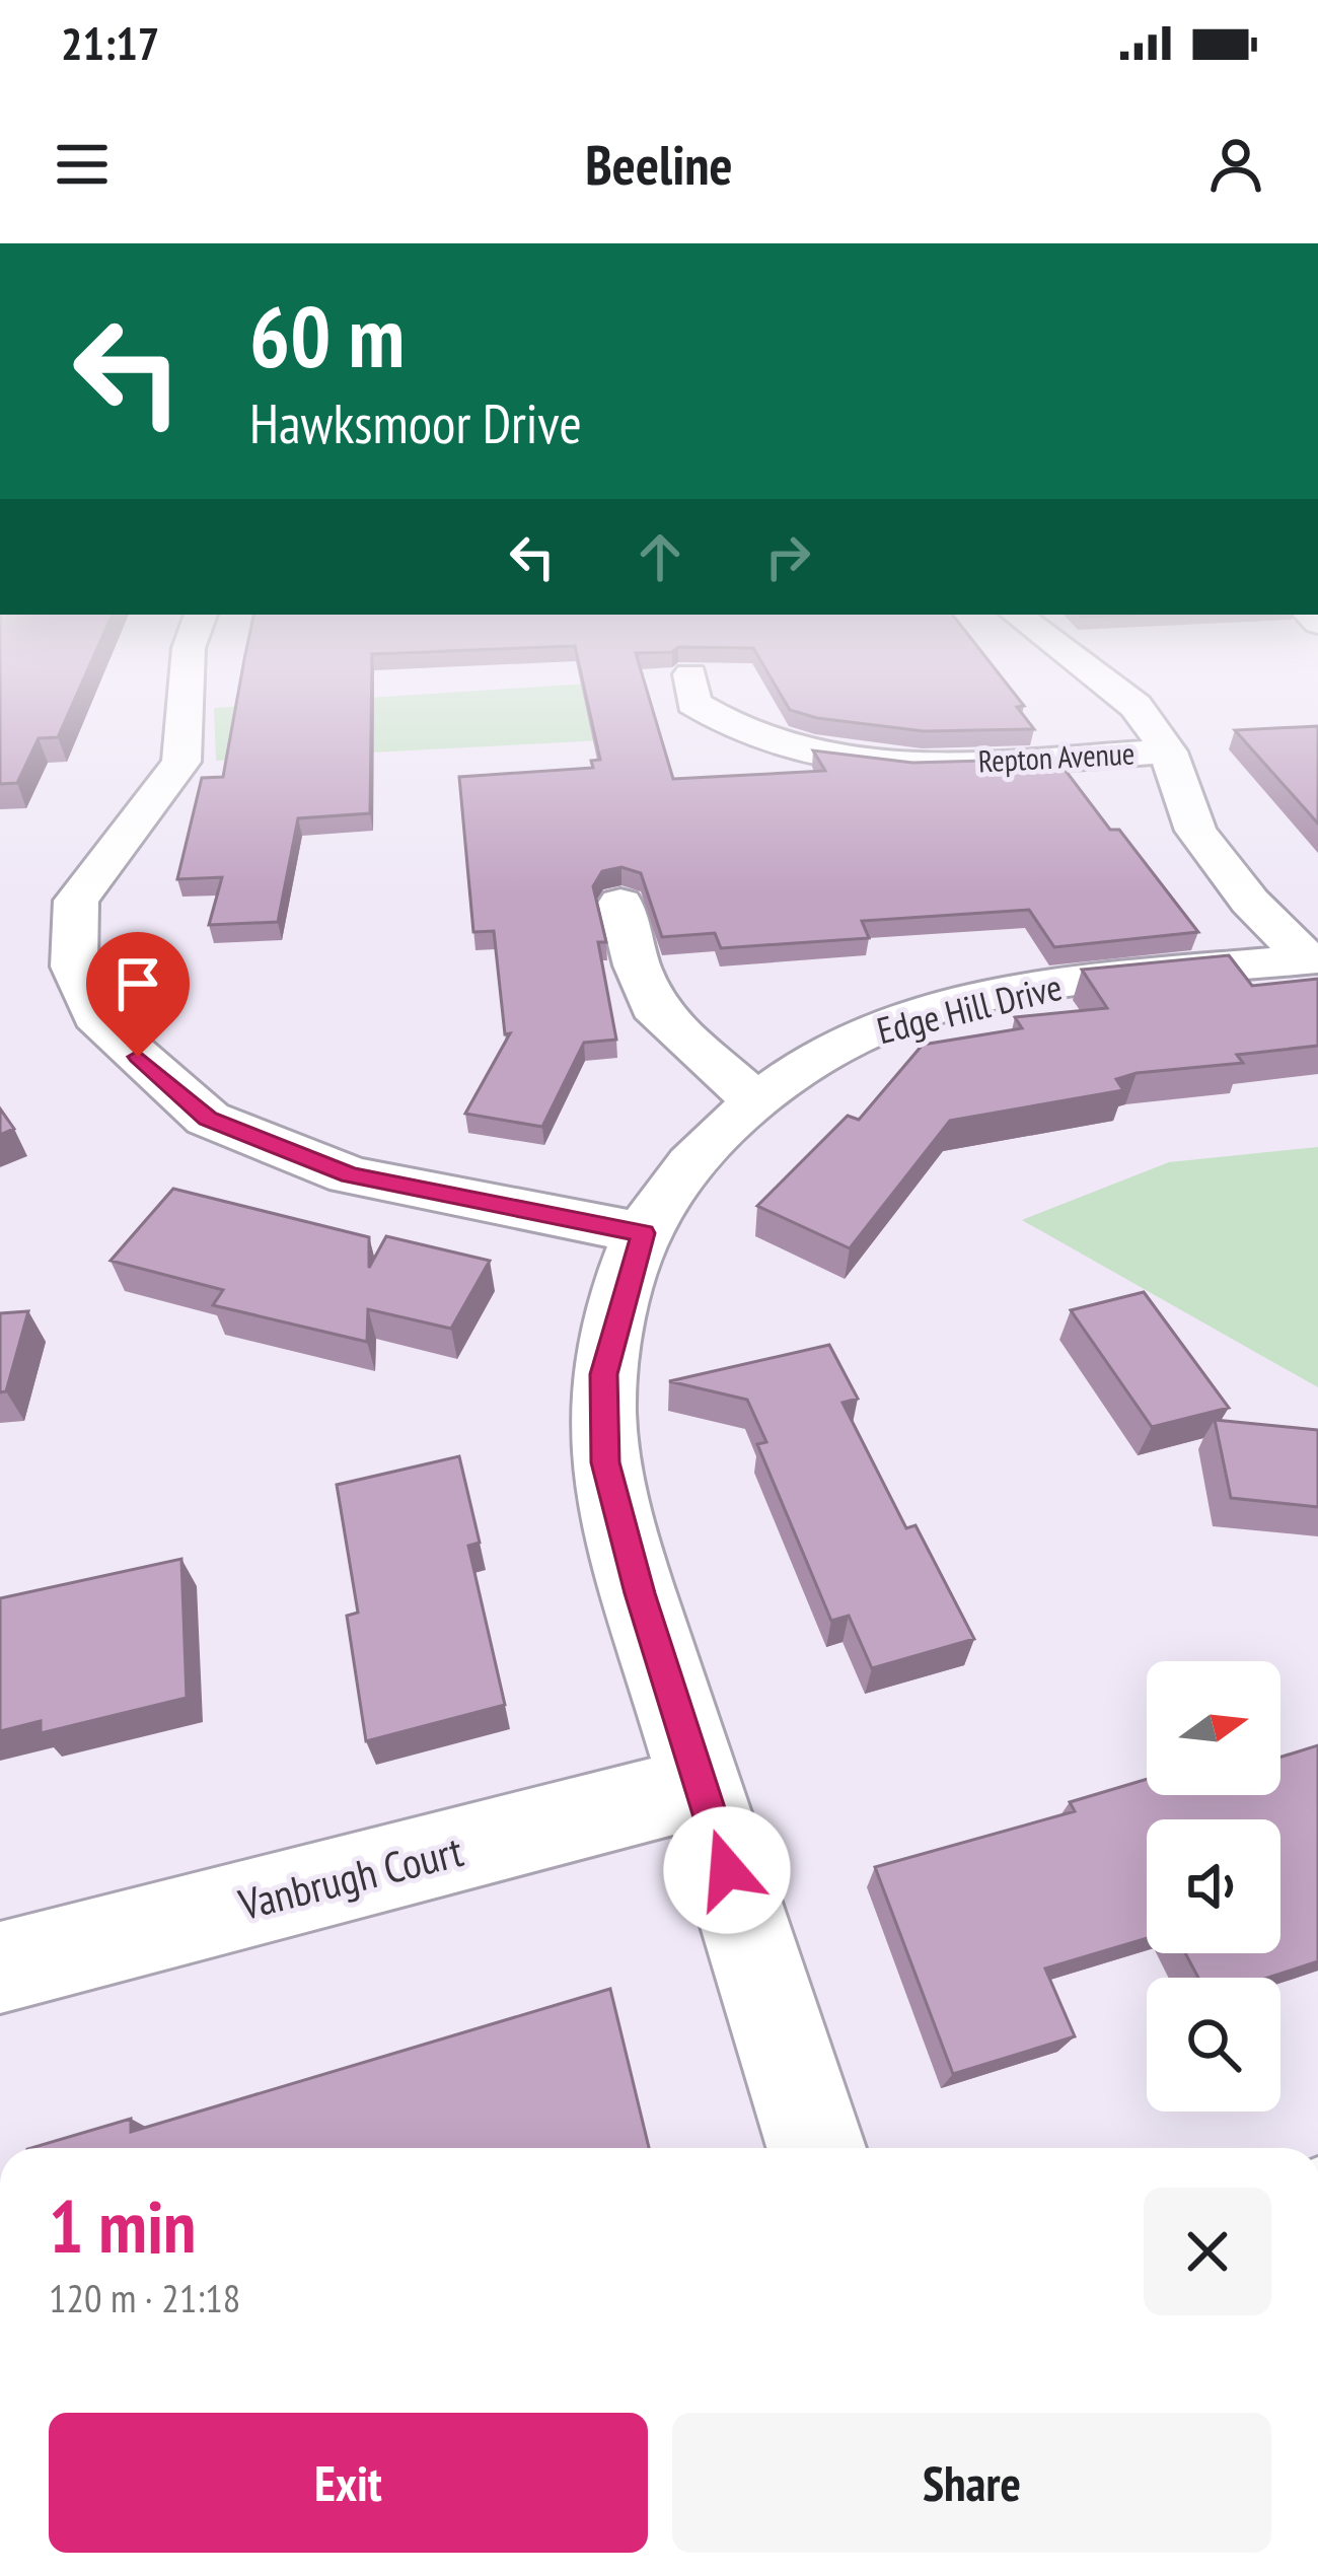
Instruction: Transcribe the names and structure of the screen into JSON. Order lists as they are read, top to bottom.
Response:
{
  "streets": {
    "street": ["Repton Avenue", "Edge Hill Drive", "Vanbrugh Court"]
  },
  "crossings": [
    ["Edge Hill Drive", "Vanbrugh Court"]
  ],
  "north": "right",
  "page": {
    "status": "21:17",
    "header": "Beeline",
    "turn": ["60 m", "Hawksmoor Drive"],
    "heading": ["1 min", "120 m · 21:18"],
    "buttons": ["Exit", "Share"]
  }
}
